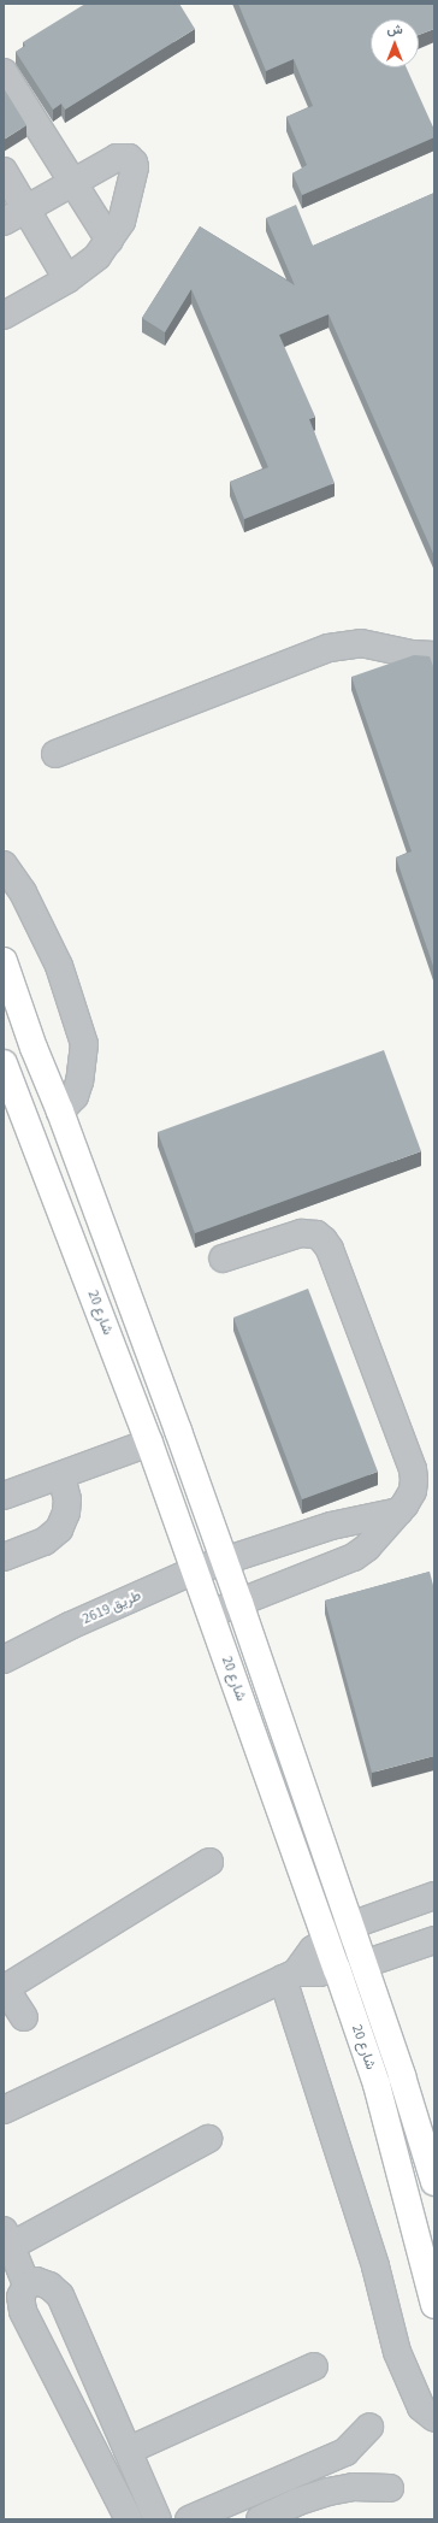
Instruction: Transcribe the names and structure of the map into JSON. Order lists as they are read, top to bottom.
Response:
{
  "streets": {
    "main road": ["شارع 20"],
    "street": ["طريق 2619"]
  },
  "crossings": [
    ["شارع 20", "طريق 2619"]
  ],
  "north": "top"
}
